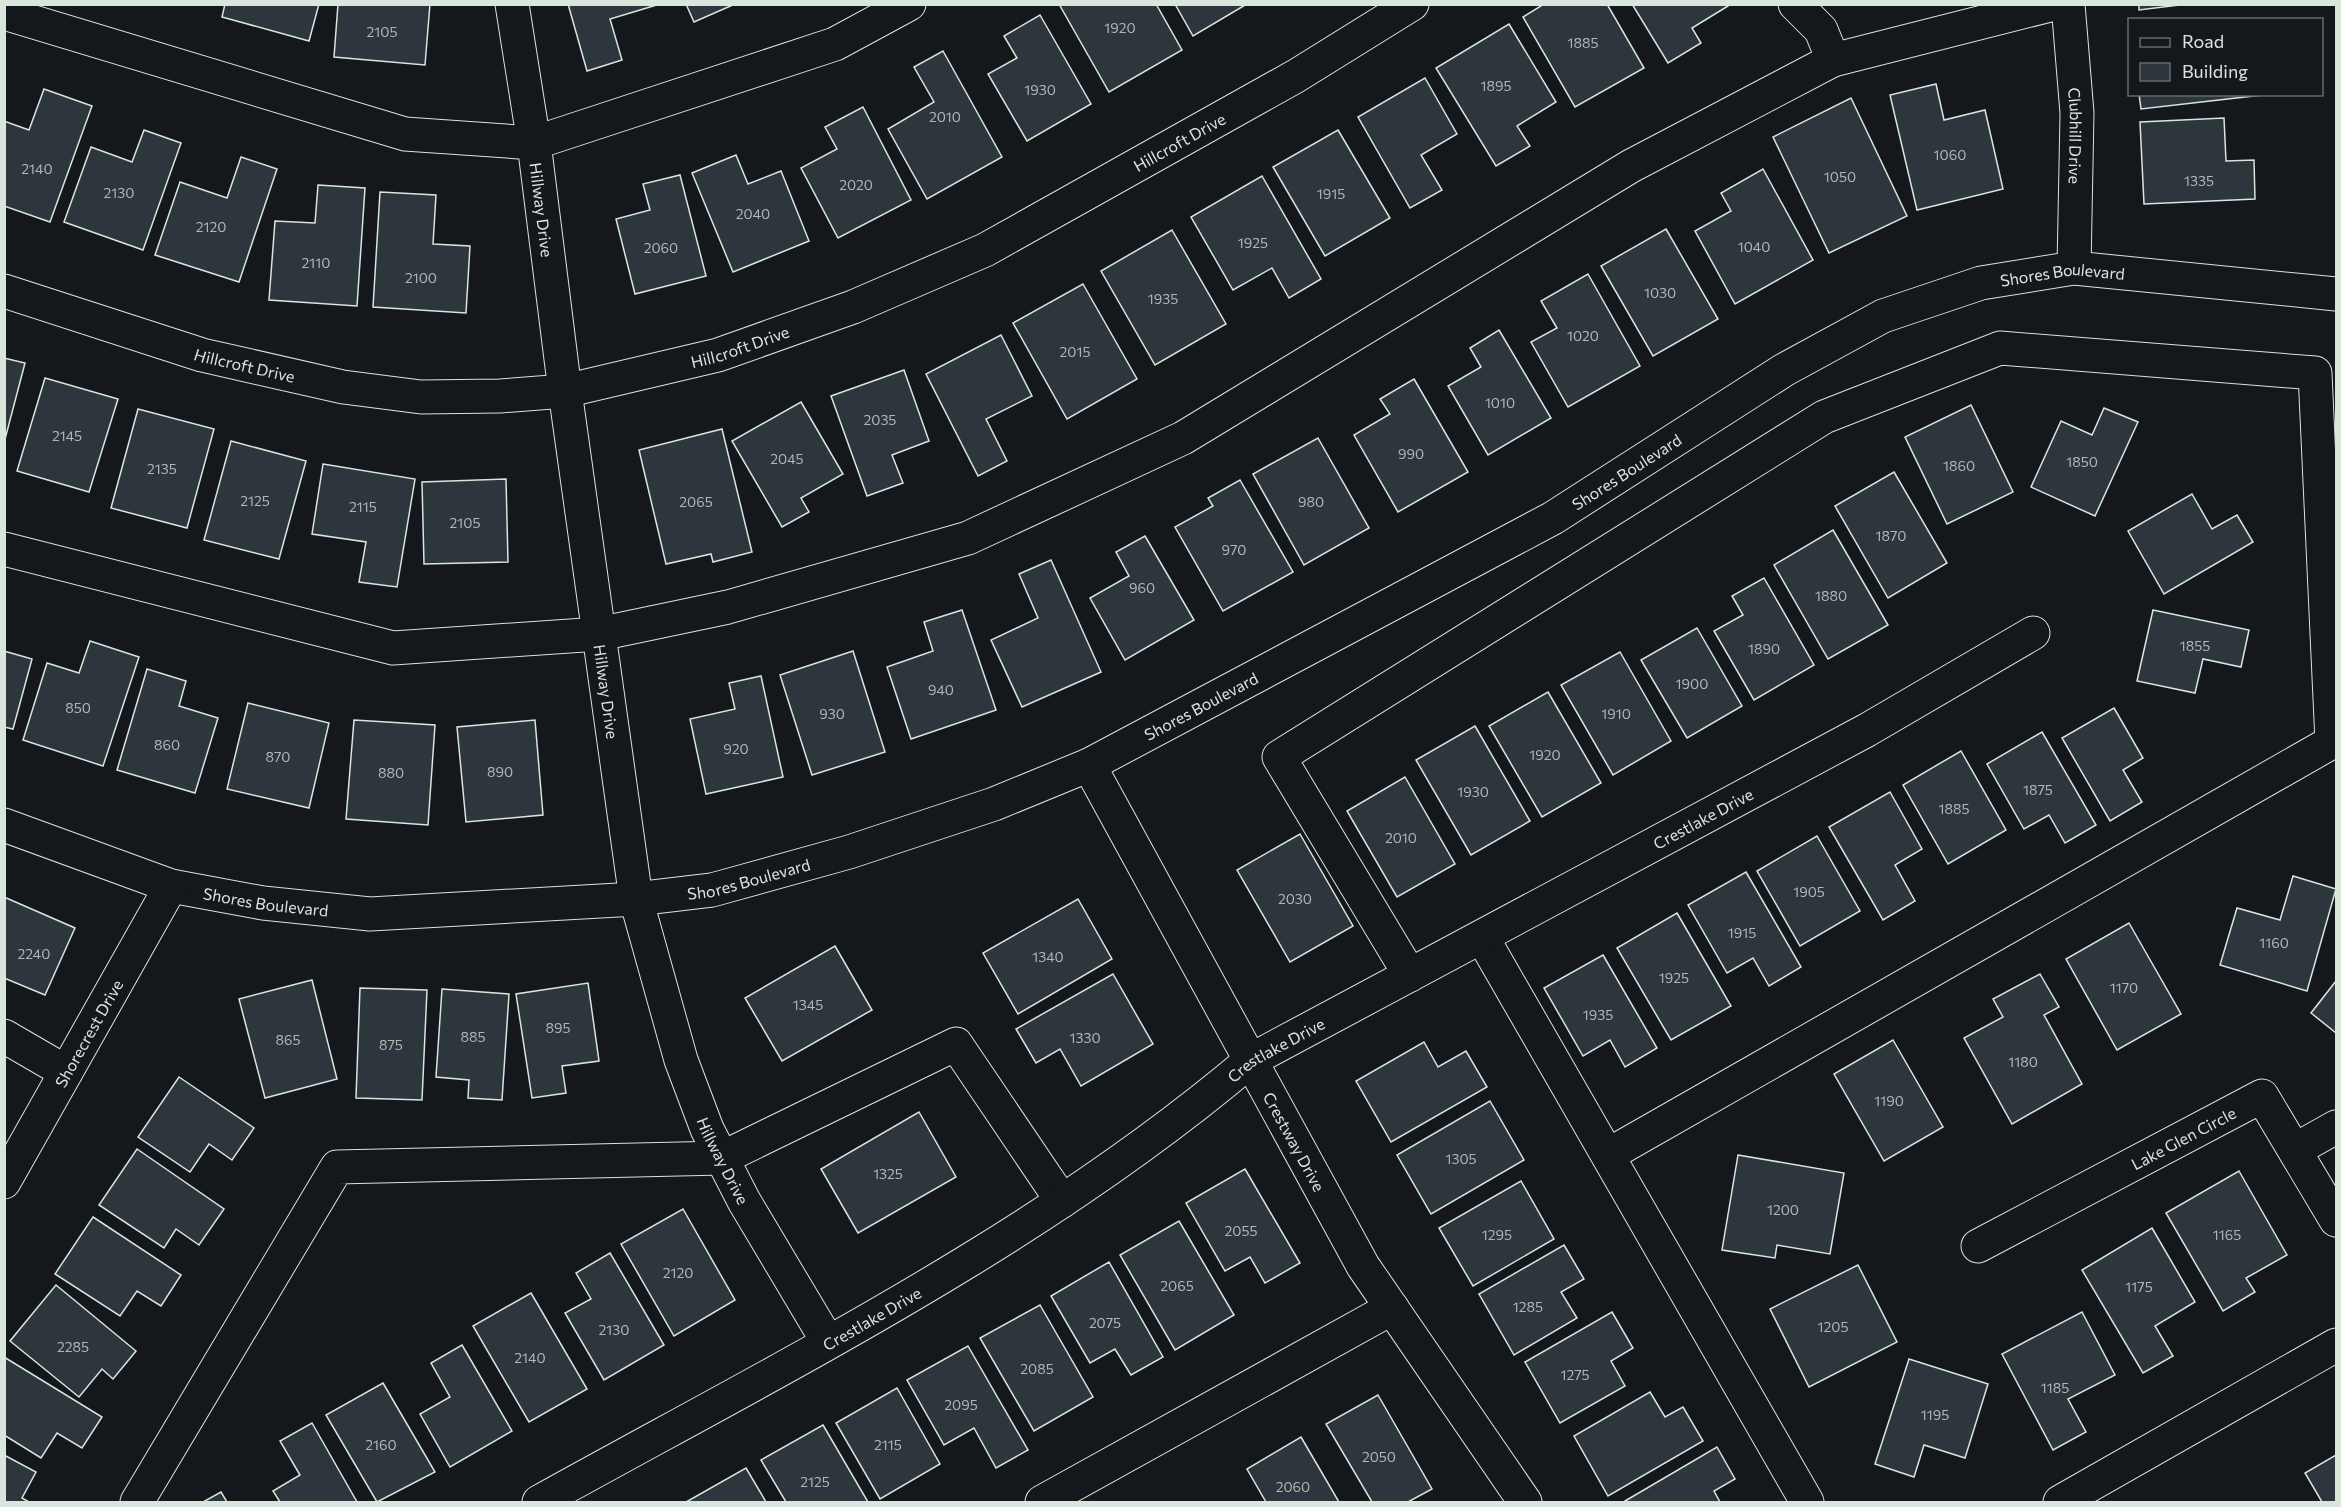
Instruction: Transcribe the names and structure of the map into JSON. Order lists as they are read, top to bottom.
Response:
{
  "streets": {
    "street": [
      "Clubhill Drive",
      "Hillcroft Drive",
      "Hillway Drive",
      "Shores Boulevard",
      "Crestlake Drive",
      "Shorecrest Drive",
      "Lake Glen Circle",
      "Crestway Drive"
    ]
  },
  "crossings": [
    ["Clubhill Drive", "Shores Boulevard"],
    ["Hillcroft Drive", "Hillway Drive"],
    ["Hillway Drive", "Shores Boulevard"],
    ["Hillway Drive", "Crestlake Drive"],
    ["Shores Boulevard", "Shorecrest Drive"],
    ["Shores Boulevard", "Crestway Drive"],
    ["Crestlake Drive", "Crestway Drive"]
  ],
  "house_numbers": [
    "1920",
    "2105",
    "1885",
    "1895",
    "1930",
    "2010",
    "1060",
    "2140",
    "1050",
    "1335",
    "2020",
    "2130",
    "1915",
    "2040",
    "2120",
    "1925",
    "1040",
    "2060",
    "2110",
    "2100",
    "1030",
    "1935",
    "1020",
    "2015",
    "1010",
    "2035",
    "2145",
    "990",
    "2045",
    "1850",
    "1860",
    "2135",
    "2125",
    "2065",
    "980",
    "2115",
    "2105",
    "1870",
    "970",
    "960",
    "1880",
    "1855",
    "1890",
    "1900",
    "940",
    "850",
    "930",
    "1910",
    "860",
    "920",
    "1920",
    "870",
    "890",
    "880",
    "1875",
    "1930",
    "1885",
    "2010",
    "1905",
    "2030",
    "1915",
    "1160",
    "2240",
    "1340",
    "1925",
    "1170",
    "1345",
    "1935",
    "895",
    "885",
    "1330",
    "865",
    "875",
    "1180",
    "1190",
    "1305",
    "1325",
    "1200",
    "2055",
    "1295",
    "1165",
    "2120",
    "2065",
    "1175",
    "1285",
    "2075",
    "1205",
    "2130",
    "2285",
    "2140",
    "2085",
    "1275",
    "1185",
    "2095",
    "1195",
    "2160",
    "2115",
    "2050",
    "2125",
    "2060"
  ],
  "legend": ["Road", "Building"]
}
